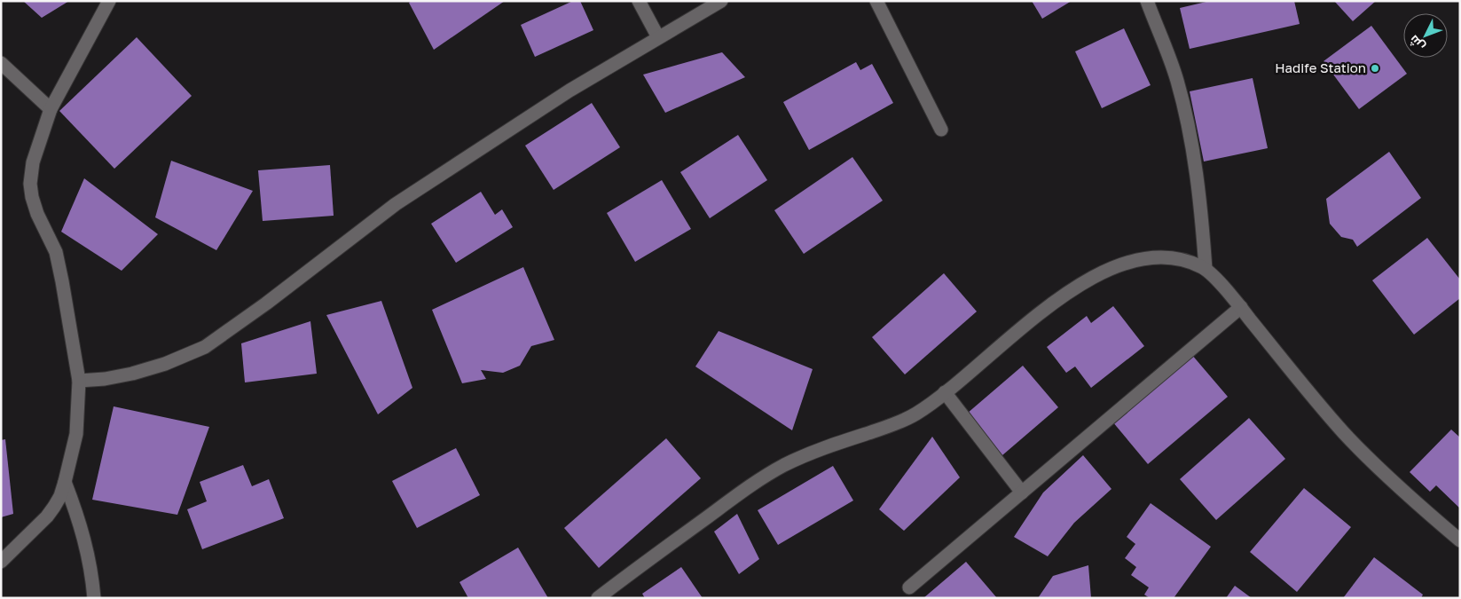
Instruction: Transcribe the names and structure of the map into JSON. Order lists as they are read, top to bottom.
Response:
{
  "places": ["Hadife Station"],
  "north": "bottom left"
}
